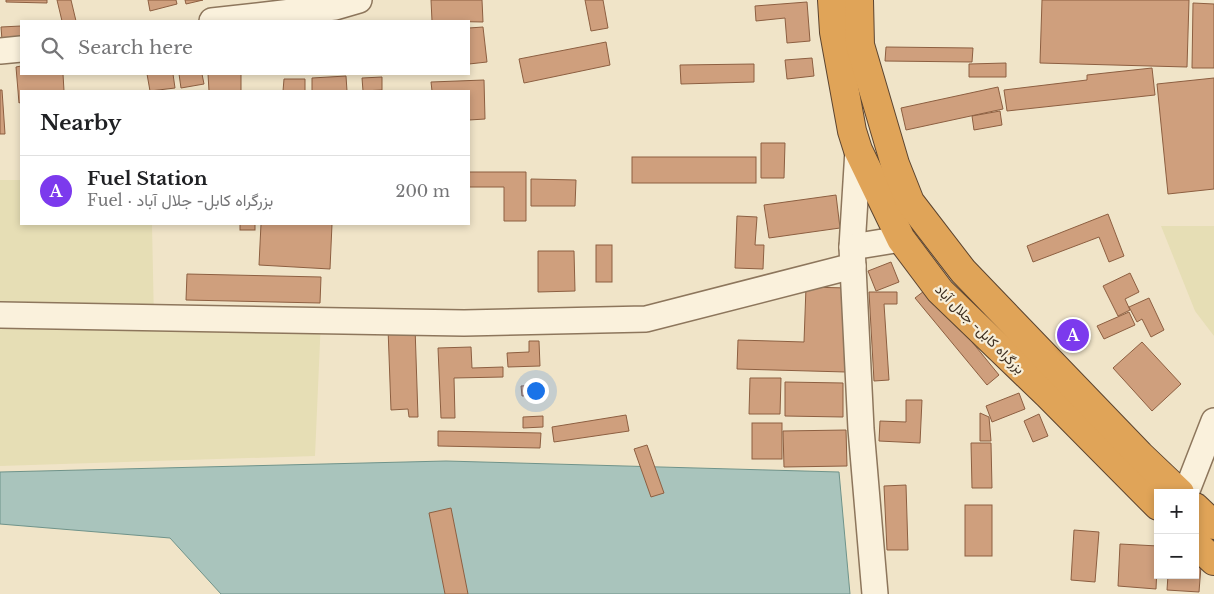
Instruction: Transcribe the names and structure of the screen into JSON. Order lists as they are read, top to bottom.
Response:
{
  "streets": {
    "highway": ["بزرگراه کابل- جلال آباد"]
  },
  "page": {
    "search": "Search here",
    "heading": "Nearby",
    "list": [
      {
        "mark": "A",
        "name": "Fuel Station",
        "note": "Fuel · بزرگراه کابل- جلال آباد",
        "value": "200 m"
      }
    ],
    "pins": "A",
    "map_buttons": ["+", "−"]
  }
}
